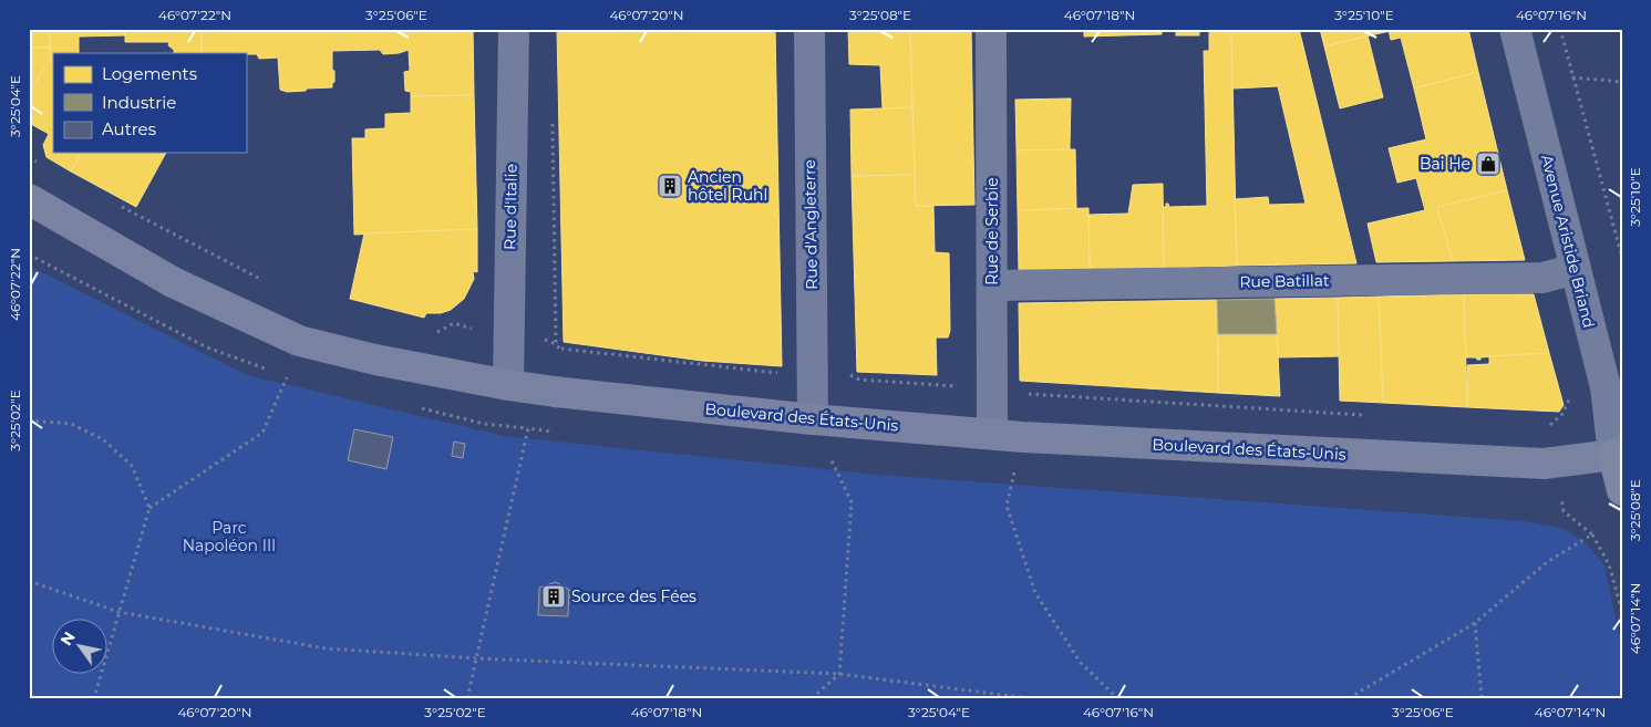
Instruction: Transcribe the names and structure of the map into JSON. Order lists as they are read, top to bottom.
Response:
{
  "streets": {
    "main road": ["Avenue Aristide Briand", "Boulevard des États-Unis"],
    "street": [
      "Rue d'Italie",
      "Rue d'Angleterre",
      "Rue de Serbie",
      "Rue Batillat"
    ]
  },
  "crossings": [
    ["Rue d'Italie", "Boulevard des États-Unis"],
    ["Rue d'Angleterre", "Boulevard des États-Unis"],
    ["Rue de Serbie", "Rue Batillat"],
    ["Rue de Serbie", "Boulevard des États-Unis"],
    ["Avenue Aristide Briand", "Rue Batillat"],
    ["Avenue Aristide Briand", "Boulevard des États-Unis"]
  ],
  "parks": ["Parc Napoléon III"],
  "places": {
    "shop": ["Bai He"],
    "building": ["Ancien hôtel Ruhl", "Source des Fées"]
  },
  "legend": ["Logements", "Industrie", "Autres"],
  "north": "top left",
  "coordinates": [
    "46°07'22\"N",
    "3°25'06\"E",
    "46°07'20\"N",
    "3°25'08\"E",
    "46°07'18\"N",
    "3°25'10\"E",
    "46°07'16\"N",
    "3°25'04\"E",
    "3°25'02\"E",
    "46°07'14\"N"
  ]
}
